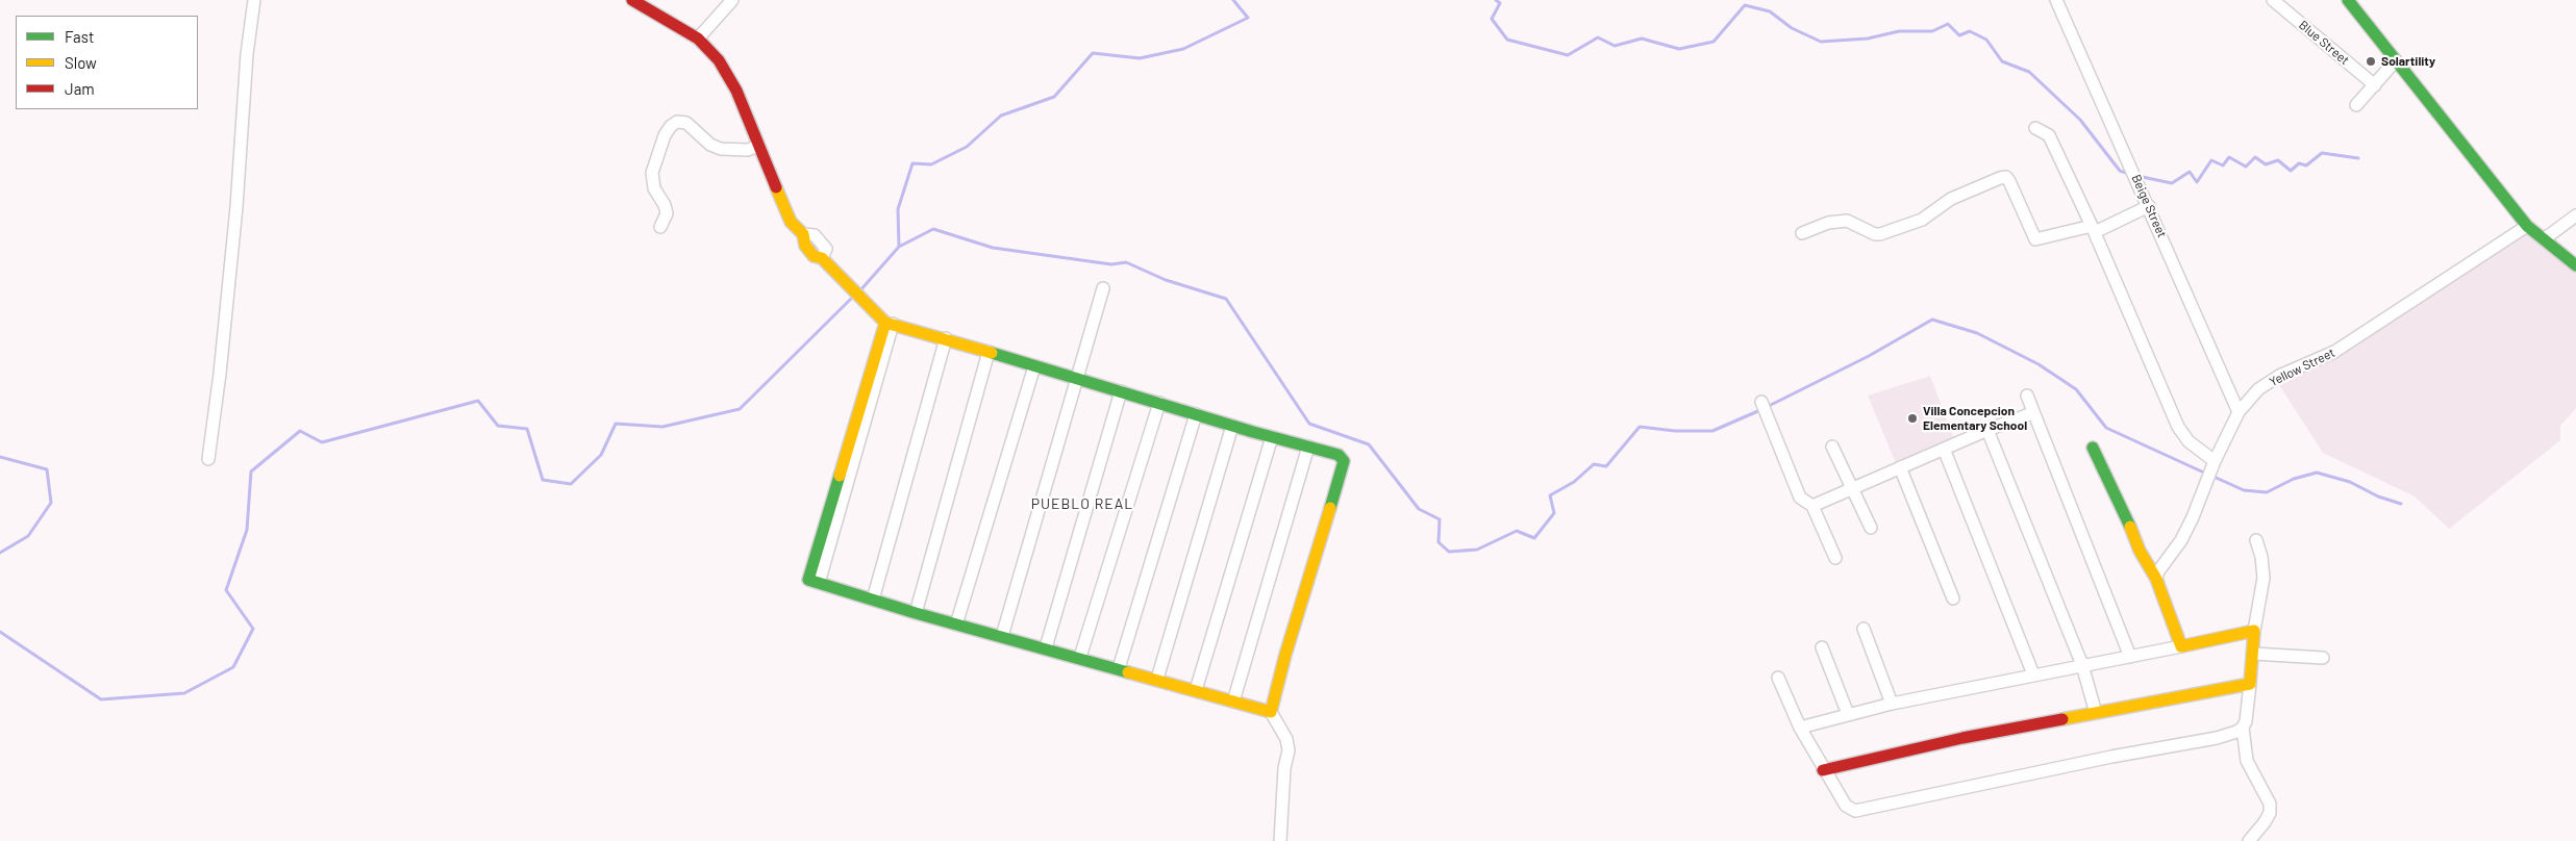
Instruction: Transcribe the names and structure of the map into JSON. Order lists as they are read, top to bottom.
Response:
{
  "streets": {
    "street": ["Blue Street", "Beige Street", "Yellow Street"]
  },
  "crossings": [
    ["Beige Street", "Yellow Street"]
  ],
  "districts": ["PUEBLO REAL"],
  "places": ["Solartility", "Villa Concepcion Elementary School"],
  "legend": ["Fast", "Slow", "Jam"]
}
